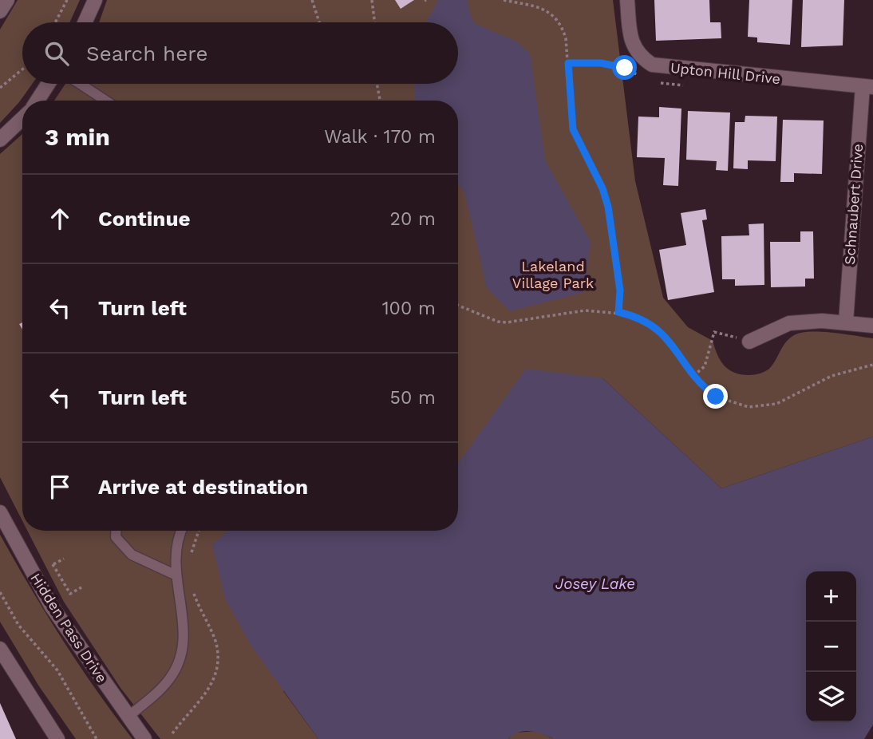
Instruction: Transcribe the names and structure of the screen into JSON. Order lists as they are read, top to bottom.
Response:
{
  "streets": {
    "street": ["Upton Hill Drive", "Schnaubert Drive", "Hidden Pass Drive"]
  },
  "crossings": [
    ["Upton Hill Drive", "Schnaubert Drive"]
  ],
  "water": ["Josey Lake"],
  "parks": ["Lakeland Village Park"],
  "page": {
    "search": "Search here",
    "heading": ["3 min", "Walk · 170 m"],
    "list": [
      ["Continue", "20 m"],
      ["Turn left", "100 m"],
      ["Turn left", "50 m"],
      "Arrive at destination"
    ],
    "map_buttons": ["+", "−"]
  }
}
